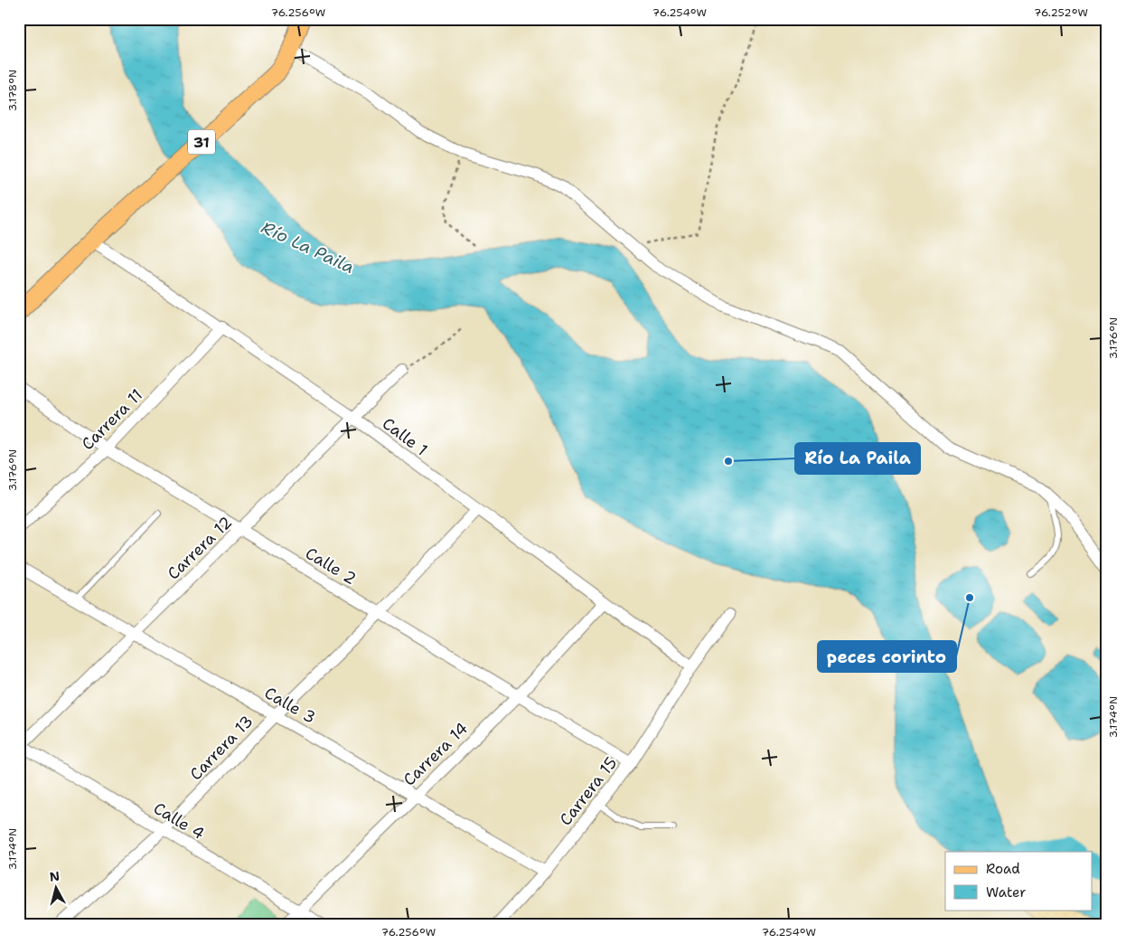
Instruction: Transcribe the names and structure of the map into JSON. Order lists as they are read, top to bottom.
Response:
{
  "streets": {
    "main road": ["31"],
    "street": [
      "Carrera 11",
      "Calle 1",
      "Carrera 12",
      "Calle 2",
      "Calle 3",
      "Carrera 13",
      "Carrera 14",
      "Carrera 15",
      "Calle 4"
    ]
  },
  "crossings": [
    ["31", "Calle 1"],
    ["Carrera 11", "Calle 1"],
    ["Carrera 11", "Calle 2"],
    ["Calle 1", "Carrera 12"],
    ["Calle 1", "Carrera 13"],
    ["Calle 1", "Carrera 14"],
    ["Calle 1", "Carrera 15"],
    ["Carrera 12", "Calle 2"],
    ["Carrera 12", "Calle 3"],
    ["Carrera 12", "Calle 4"],
    ["Calle 2", "Carrera 13"],
    ["Calle 2", "Carrera 14"],
    ["Calle 2", "Carrera 15"],
    ["Calle 3", "Carrera 13"],
    ["Calle 3", "Carrera 14"],
    ["Calle 3", "Carrera 15"],
    ["Carrera 13", "Calle 4"],
    ["Carrera 14", "Calle 4"]
  ],
  "water": ["Río La Paila"],
  "places": ["Río La Paila", "peces corinto"],
  "legend": ["Road", "Water"],
  "north": "top",
  "coordinates": [
    "76.256°W",
    "76.254°W",
    "76.252°W",
    "3.178°N",
    "3.176°N",
    "3.174°N"
  ]
}
